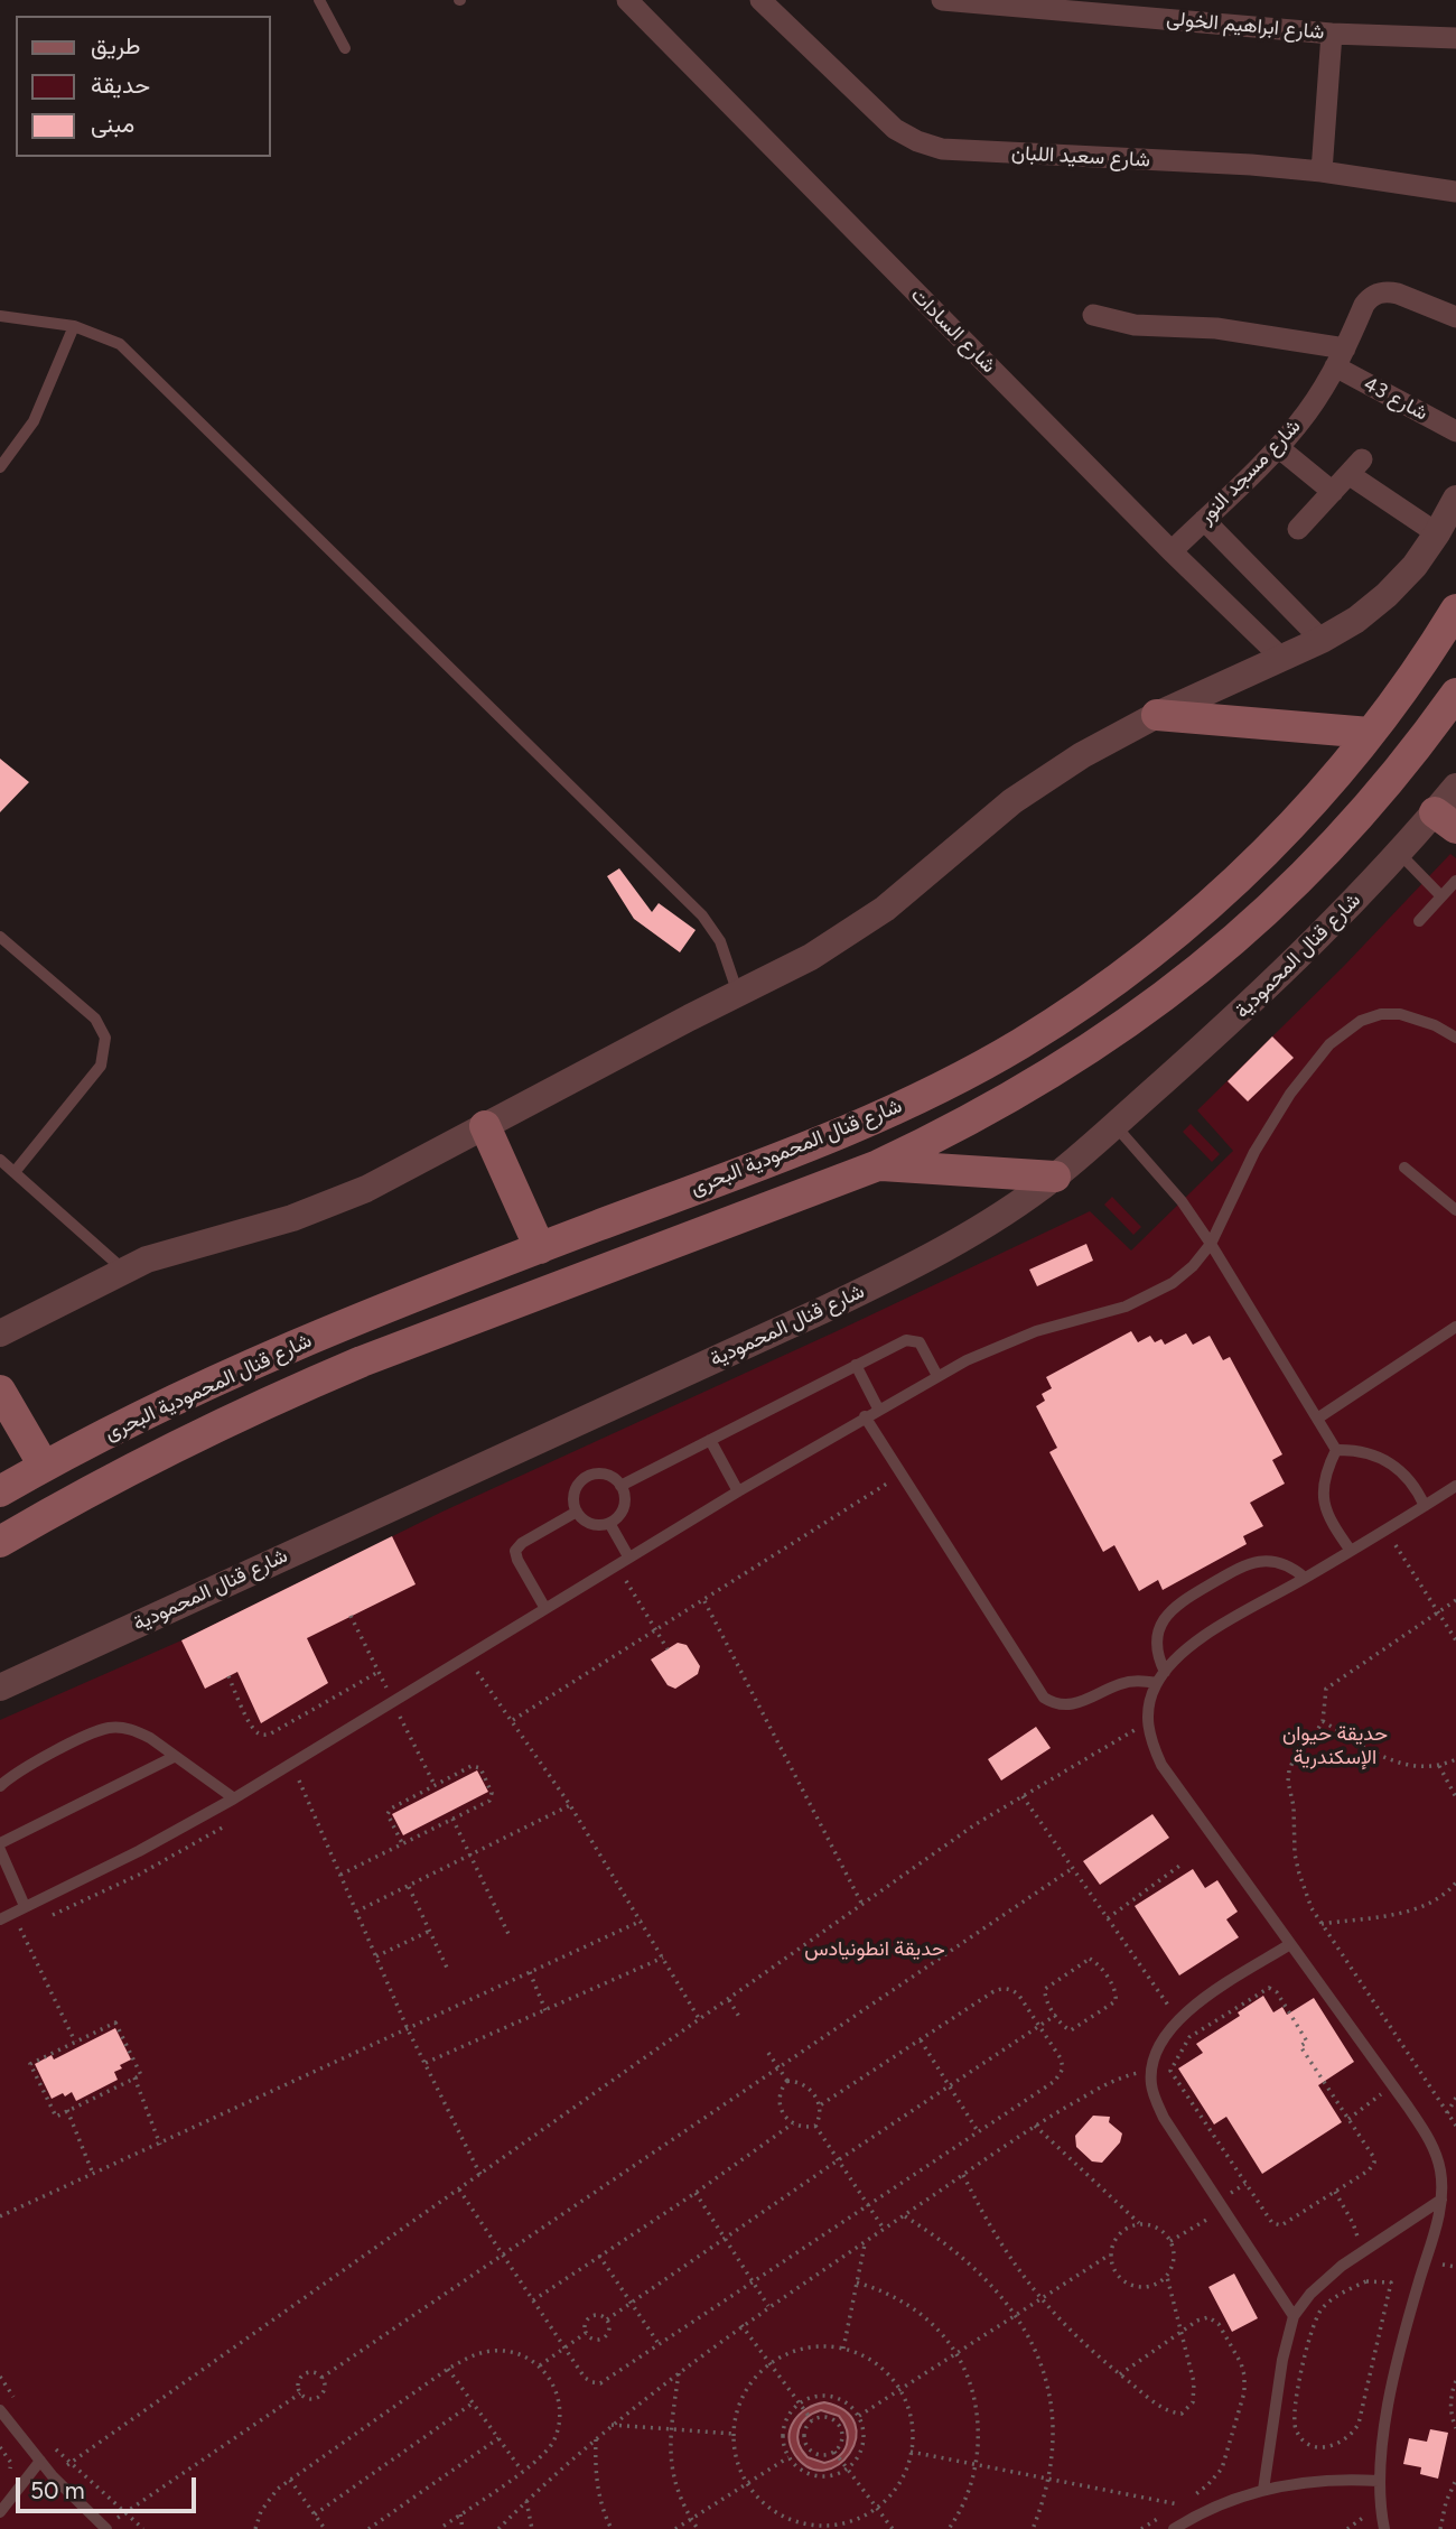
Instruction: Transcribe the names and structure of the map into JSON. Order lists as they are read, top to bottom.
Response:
{
  "streets": {
    "main road": ["شارع قنال المحمودية البحرى"],
    "street": [
      "شارع ابراهيم الخولى",
      "شارع سعيد اللبان",
      "شارع السادات",
      "شارع 43",
      "شارع مسجد النور",
      "شارع قنال المحمودية"
    ]
  },
  "crossings": [
    ["شارع السادات", "شارع مسجد النور"],
    ["شارع 43", "شارع مسجد النور"]
  ],
  "parks": ["حديقة حيوان الإسكندرية", "حديقة انطونيادس"],
  "legend": ["طريق", "حديقة", "مبنى"],
  "scale_bar": "50 m"
}
